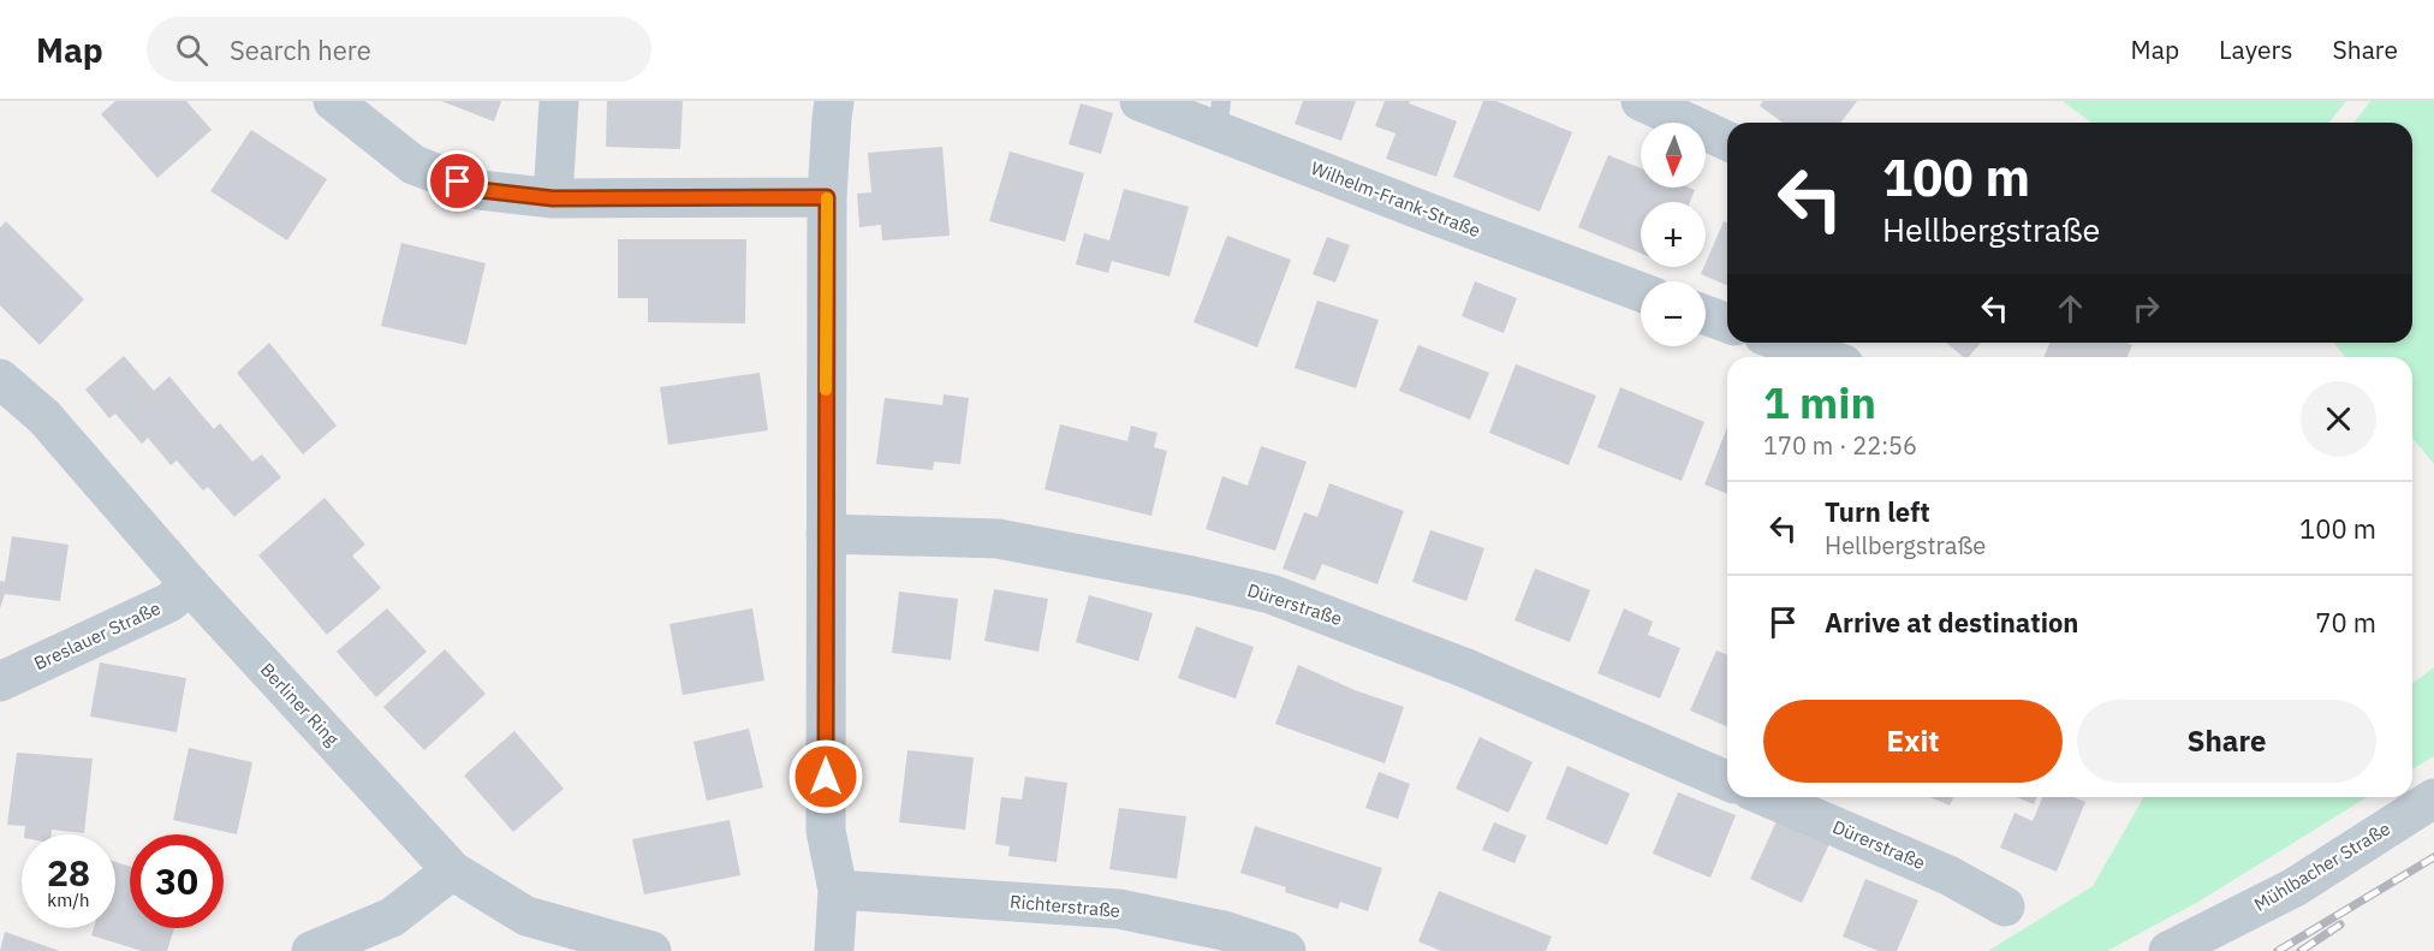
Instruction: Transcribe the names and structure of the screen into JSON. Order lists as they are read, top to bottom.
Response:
{
  "streets": {
    "street": [
      "Wilhelm-Frank-Straße",
      "Dürerstraße",
      "Breslauer Straße",
      "Berliner Ring",
      "Mühlbacher Straße",
      "Richterstraße"
    ]
  },
  "crossings": [
    ["Breslauer Straße", "Berliner Ring"]
  ],
  "north": "bottom",
  "page": {
    "header": "Map",
    "search": "Search here",
    "nav": ["Map", "Layers", "Share"],
    "map_buttons": ["+", "−"],
    "turn": ["100 m", "Hellbergstraße"],
    "heading": ["1 min", "170 m · 22:56"],
    "list": [
      {
        "name": "Turn left",
        "note": "Hellbergstraße",
        "value": "100 m"
      },
      {
        "name": "Arrive at destination",
        "value": "70 m"
      }
    ],
    "buttons": ["Exit", "Share"],
    "speed": "28 km/h",
    "limit": "30"
  }
}
